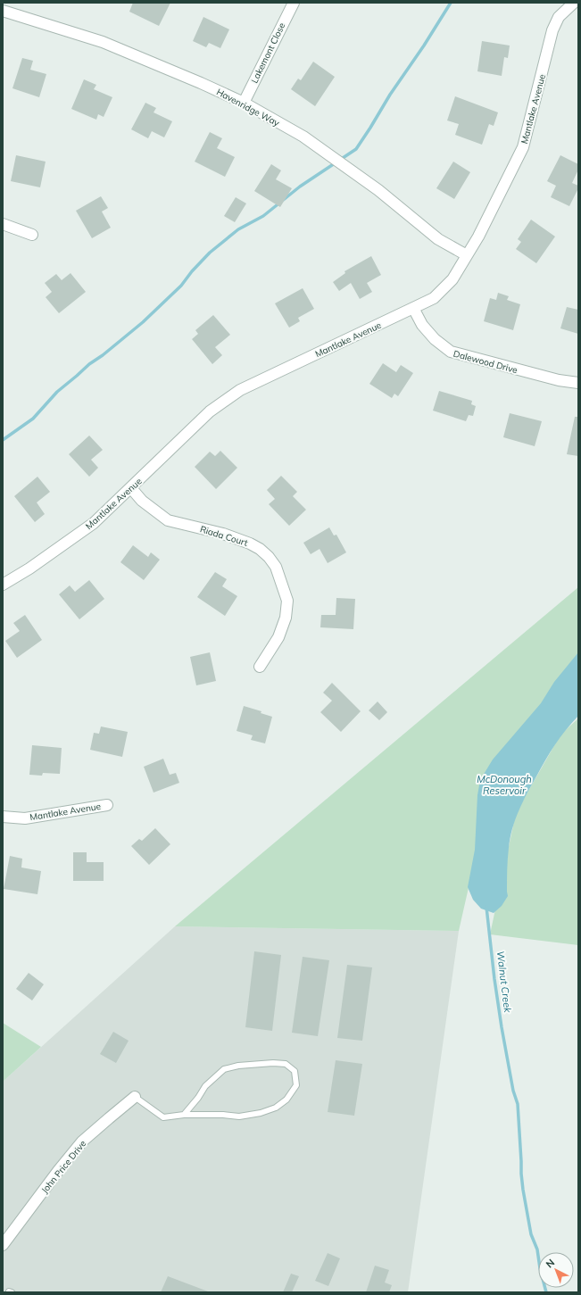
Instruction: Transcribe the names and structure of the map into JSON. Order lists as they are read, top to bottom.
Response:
{
  "streets": {
    "street": [
      "Lakemont Close",
      "Havenridge Way",
      "Mantlake Avenue",
      "Dalewood Drive",
      "Riada Court",
      "John Price Drive"
    ]
  },
  "crossings": [
    ["Lakemont Close", "Havenridge Way"],
    ["Havenridge Way", "Mantlake Avenue"],
    ["Mantlake Avenue", "Dalewood Drive"],
    ["Mantlake Avenue", "Riada Court"]
  ],
  "water": ["McDonough Reservoir", "Walnut Creek"],
  "north": "top left"
}
